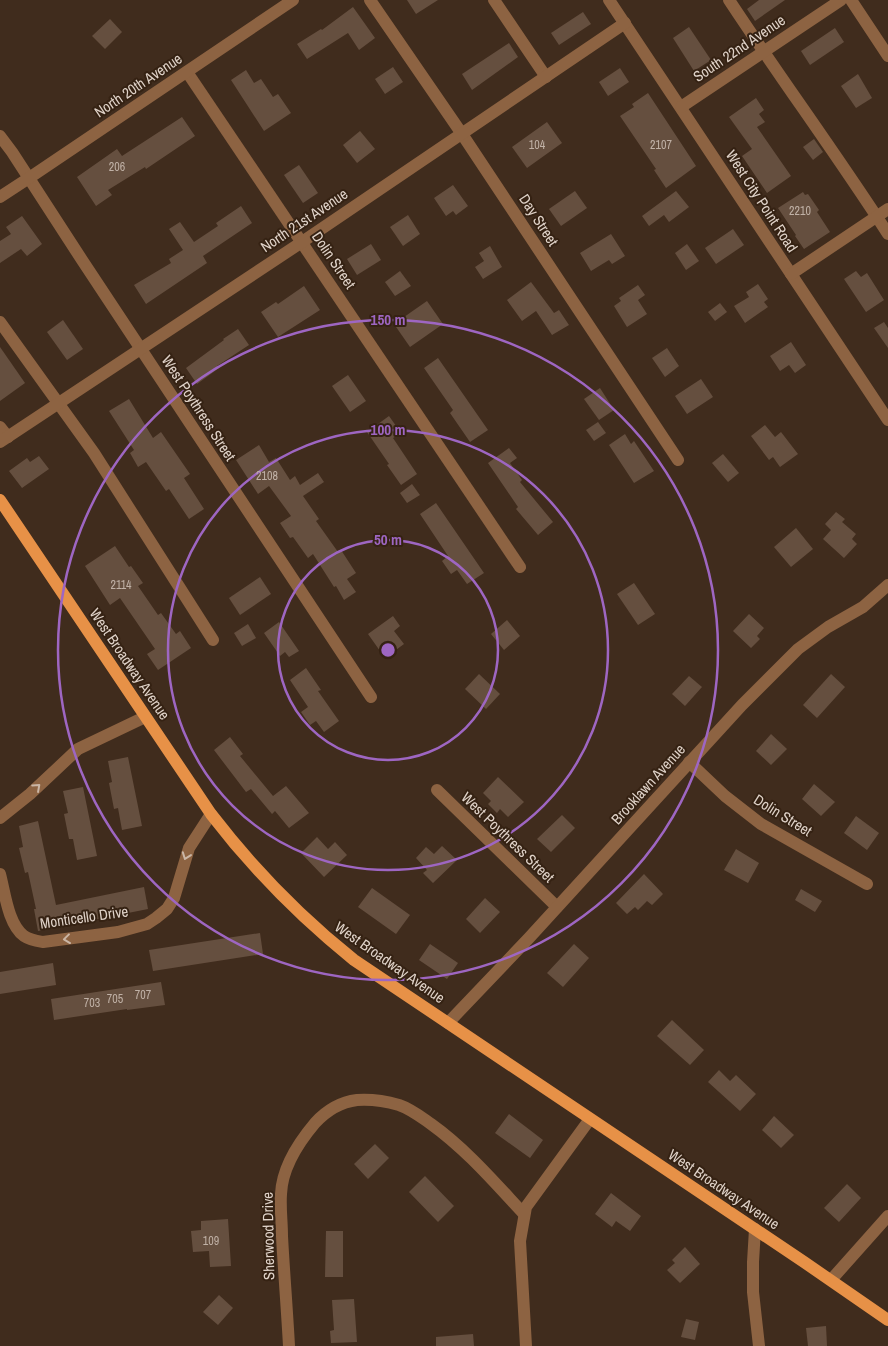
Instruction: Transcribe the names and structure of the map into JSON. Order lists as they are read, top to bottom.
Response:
{
  "streets": {
    "main road": ["West Broadway Avenue"],
    "street": [
      "South 22nd Avenue",
      "North 20th Avenue",
      "West City Point Road",
      "North 21st Avenue",
      "Day Street",
      "Dolin Street",
      "West Poythress Street",
      "Brooklawn Avenue",
      "Monticello Drive",
      "Sherwood Drive"
    ]
  },
  "crossings": [
    ["South 22nd Avenue", "West City Point Road"],
    ["North 20th Avenue", "Dolin Street"],
    ["North 20th Avenue", "West Poythress Street"],
    ["West City Point Road", "North 21st Avenue"],
    ["North 21st Avenue", "Day Street"],
    ["North 21st Avenue", "Dolin Street"],
    ["North 21st Avenue", "West Poythress Street"],
    ["Dolin Street", "Brooklawn Avenue"],
    ["West Poythress Street", "Brooklawn Avenue"],
    ["West Broadway Avenue", "Brooklawn Avenue"],
    ["West Broadway Avenue", "Monticello Drive"]
  ],
  "house_numbers": [
    "104",
    "2107",
    "206",
    "2210",
    "2108",
    "2114",
    "707",
    "705",
    "703",
    "109"
  ],
  "rings": ["150 m", "100 m", "50 m"]
}
